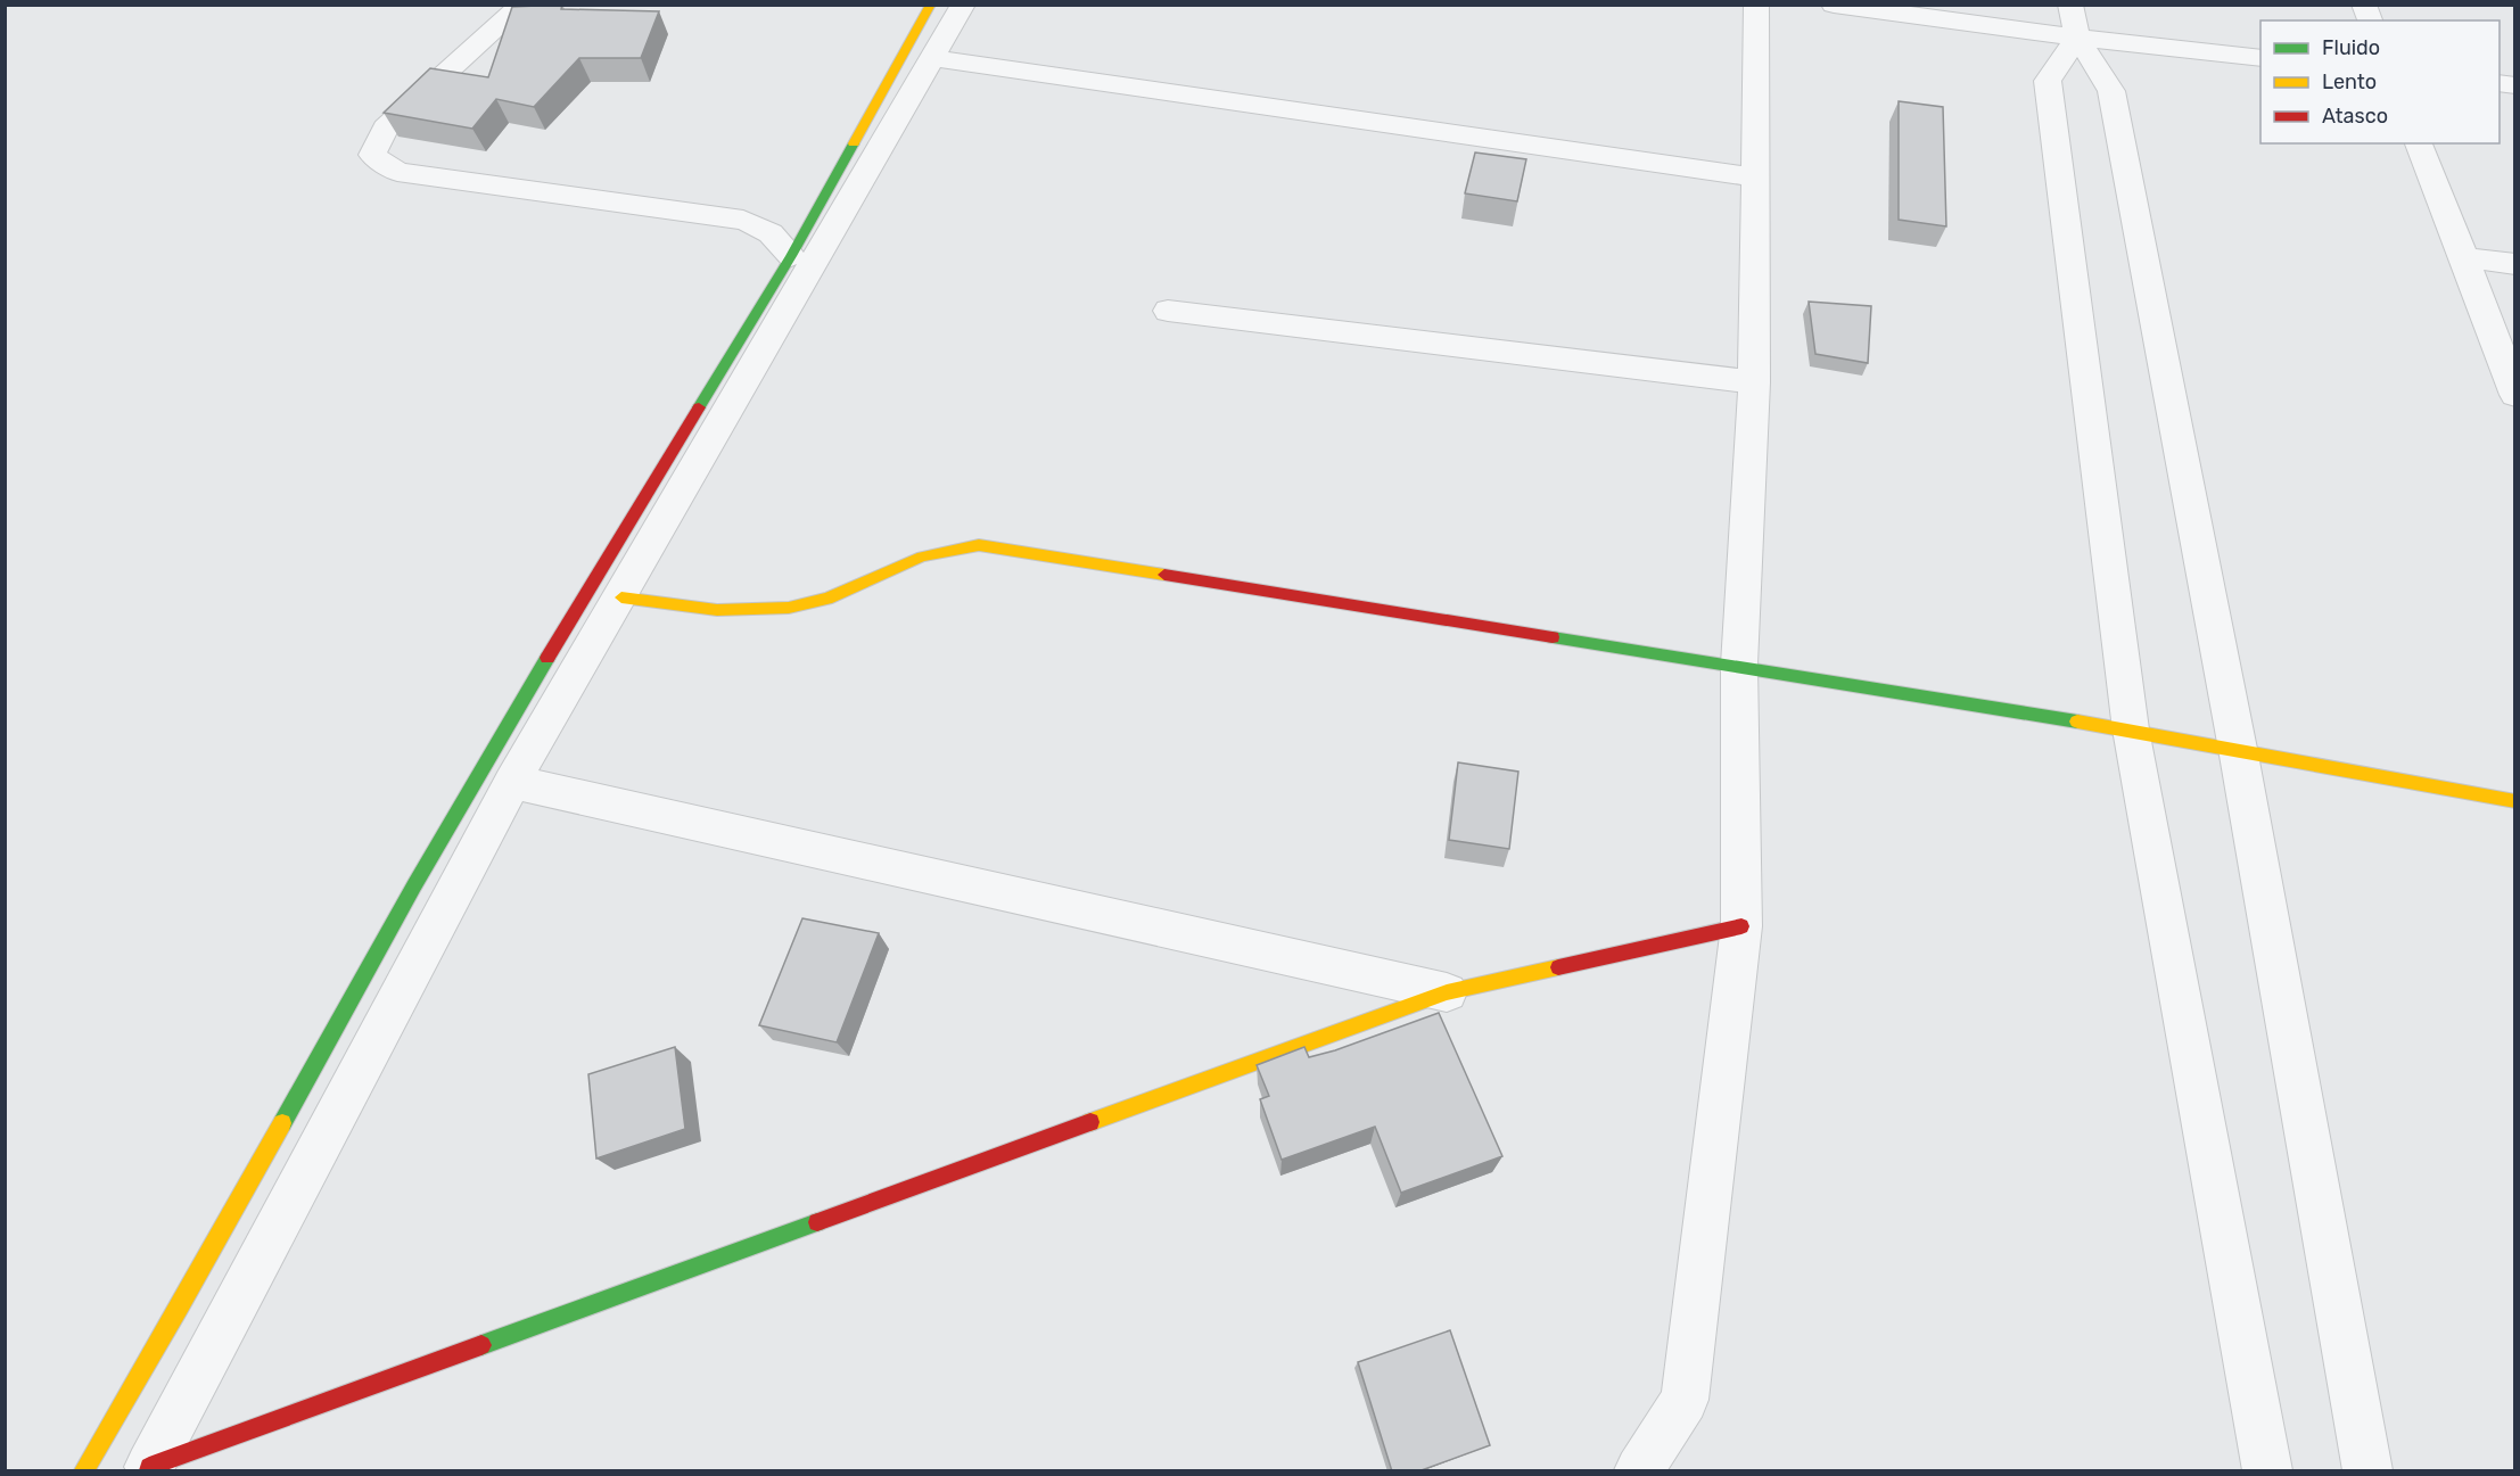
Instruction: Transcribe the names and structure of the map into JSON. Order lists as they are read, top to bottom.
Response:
{
  "legend": ["Fluido", "Lento", "Atasco"]
}
